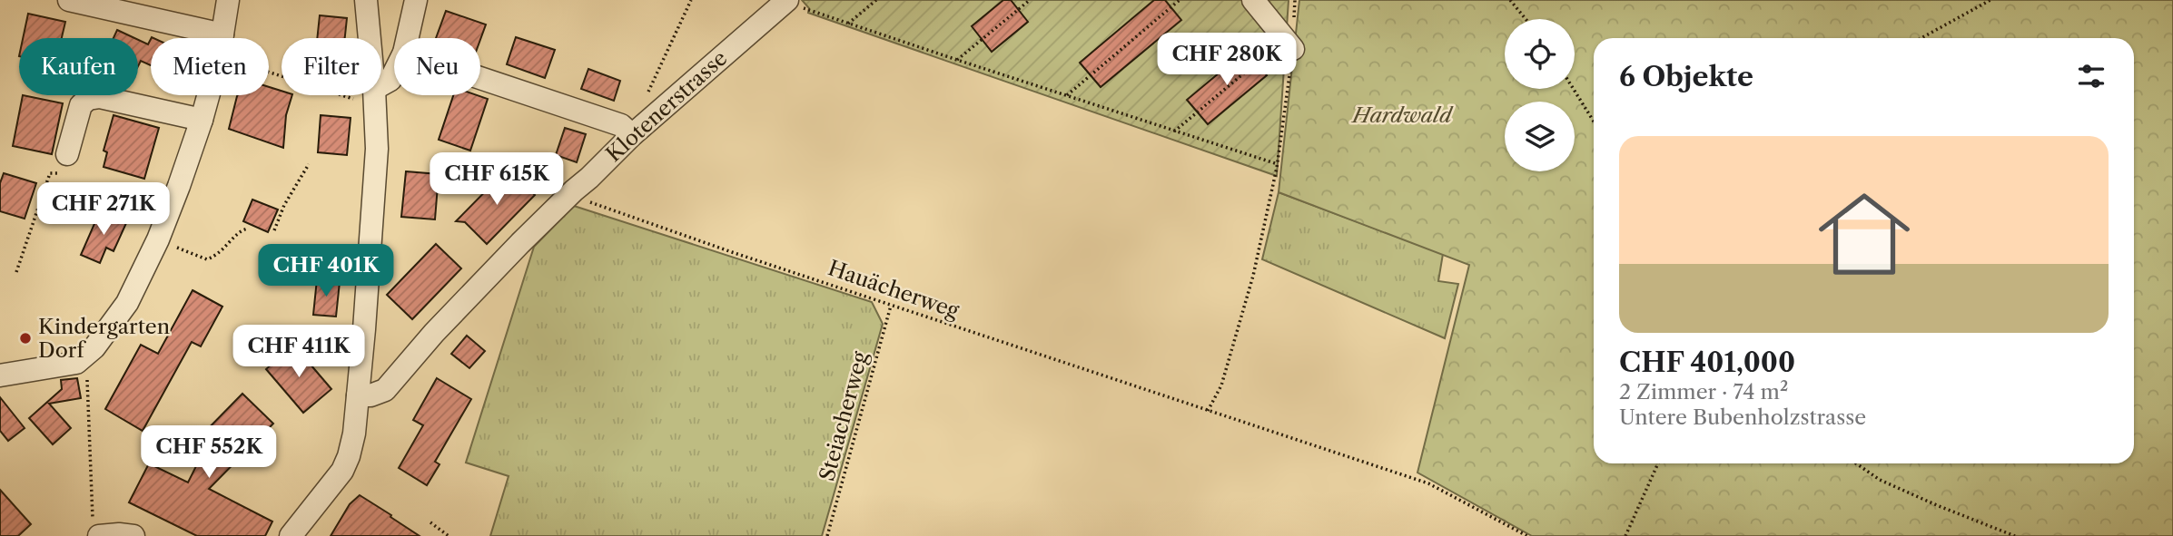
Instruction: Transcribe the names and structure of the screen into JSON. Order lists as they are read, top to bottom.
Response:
{
  "streets": {
    "street": ["Klotenerstrasse"],
    "path": ["Hauächerweg", "Steiacherweg"]
  },
  "crossings": [
    ["Klotenerstrasse", "Hauächerweg"],
    ["Hauächerweg", "Steiacherweg"]
  ],
  "parks": ["Hardwald"],
  "places": ["Kindergarten Dorf"],
  "page": {
    "price": [
      "CHF 280K",
      "CHF 615K",
      "CHF 271K",
      "CHF 401K",
      "CHF 411K",
      "CHF 552K"
    ],
    "chip": [
      "Kaufen",
      "Mieten",
      "Filter",
      "Neu"
    ],
    "heading": "6 Objekte",
    "list": [
      {
        "name": "CHF 401,000",
        "note": "2 Zimmer · 74 m² · Untere Bubenholzstrasse"
      }
    ]
  }
}
